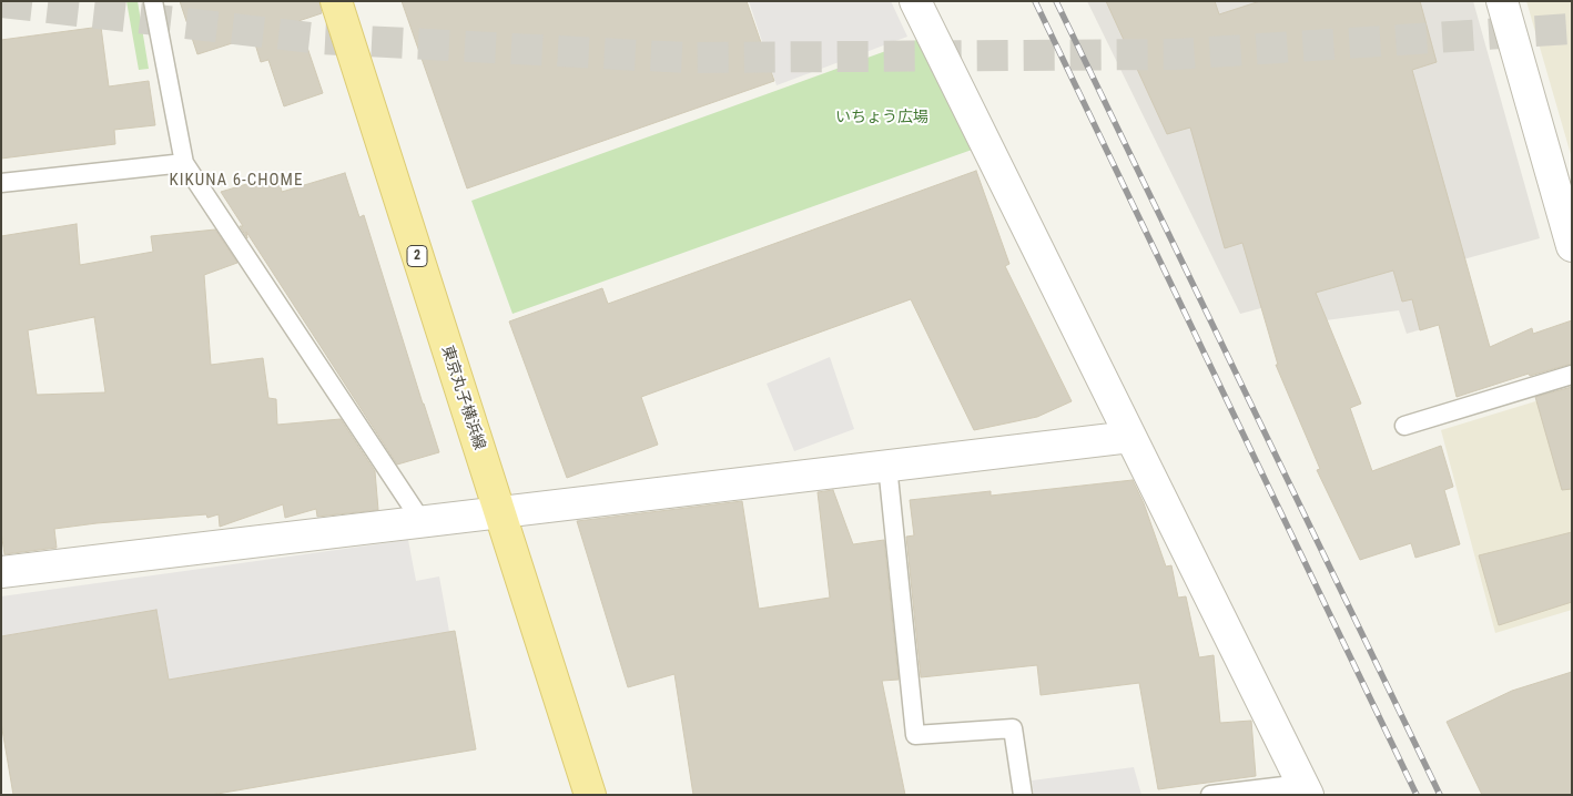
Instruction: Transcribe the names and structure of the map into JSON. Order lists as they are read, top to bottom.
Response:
{
  "streets": {
    "main road": ["2", "東京丸子横浜線"]
  },
  "districts": ["KIKUNA 6-CHOME"],
  "parks": ["いちょう広場"]
}
